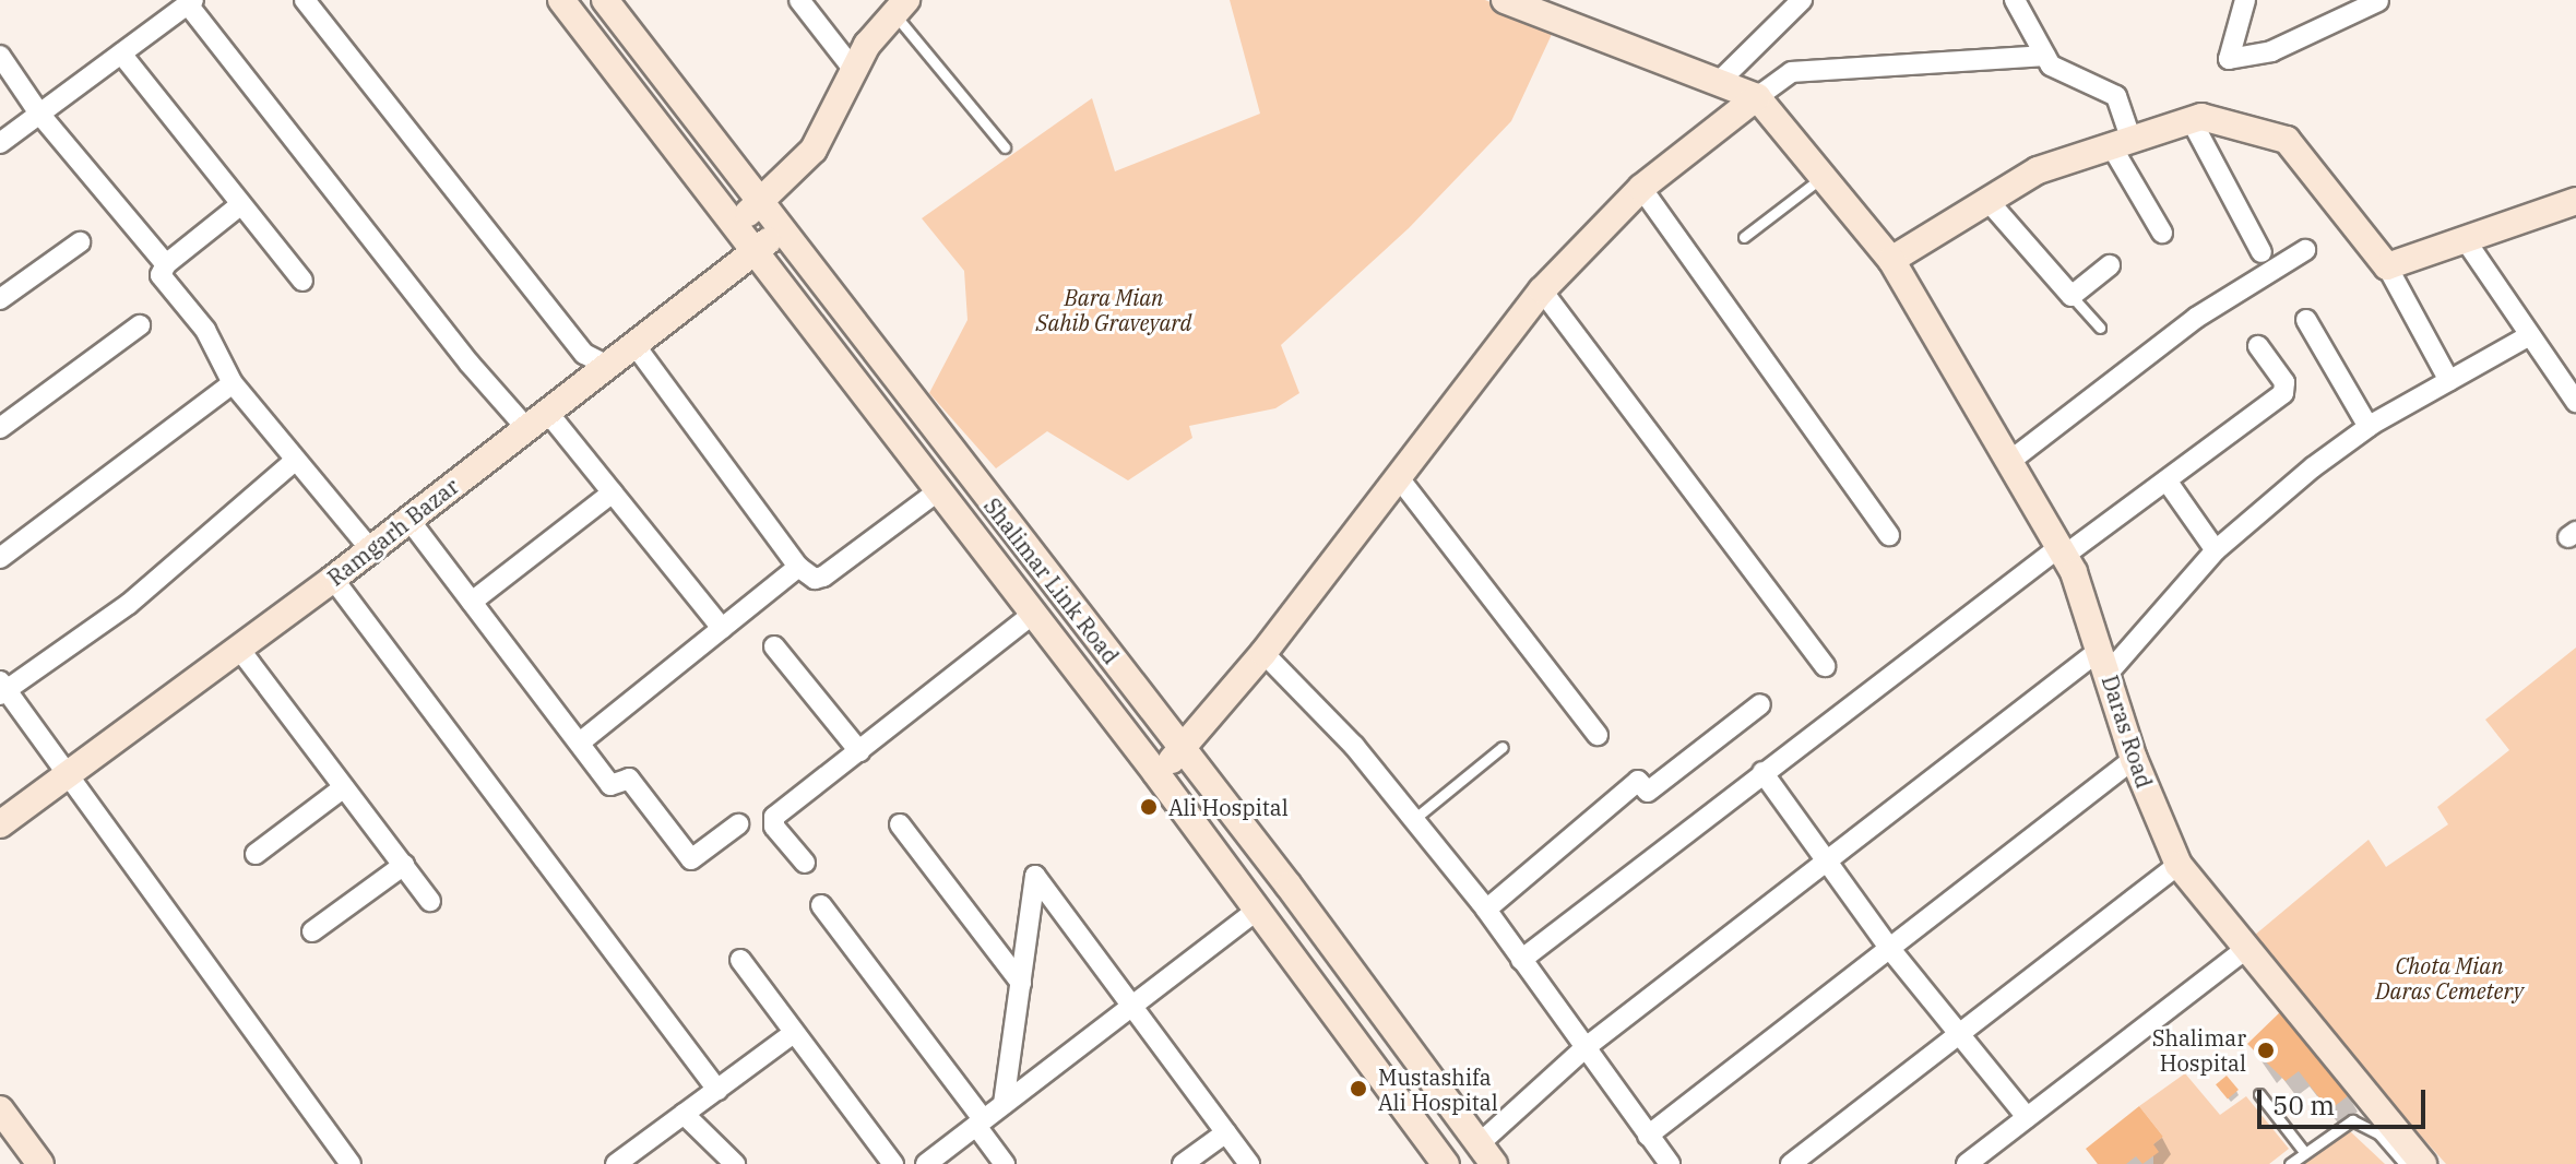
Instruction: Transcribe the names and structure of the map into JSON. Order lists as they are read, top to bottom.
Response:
{
  "streets": {
    "street": ["Ramgarh Bazar", "Shalimar Link Road", "Daras Road"]
  },
  "crossings": [
    ["Ramgarh Bazar", "Shalimar Link Road"]
  ],
  "parks": ["Bara Mian Sahib Graveyard", "Chota Mian Daras Cemetery"],
  "places": ["Ali Hospital", "Shalimar Hospital", "Mustashifa Ali Hospital"],
  "scale_bar": "50 m"
}
